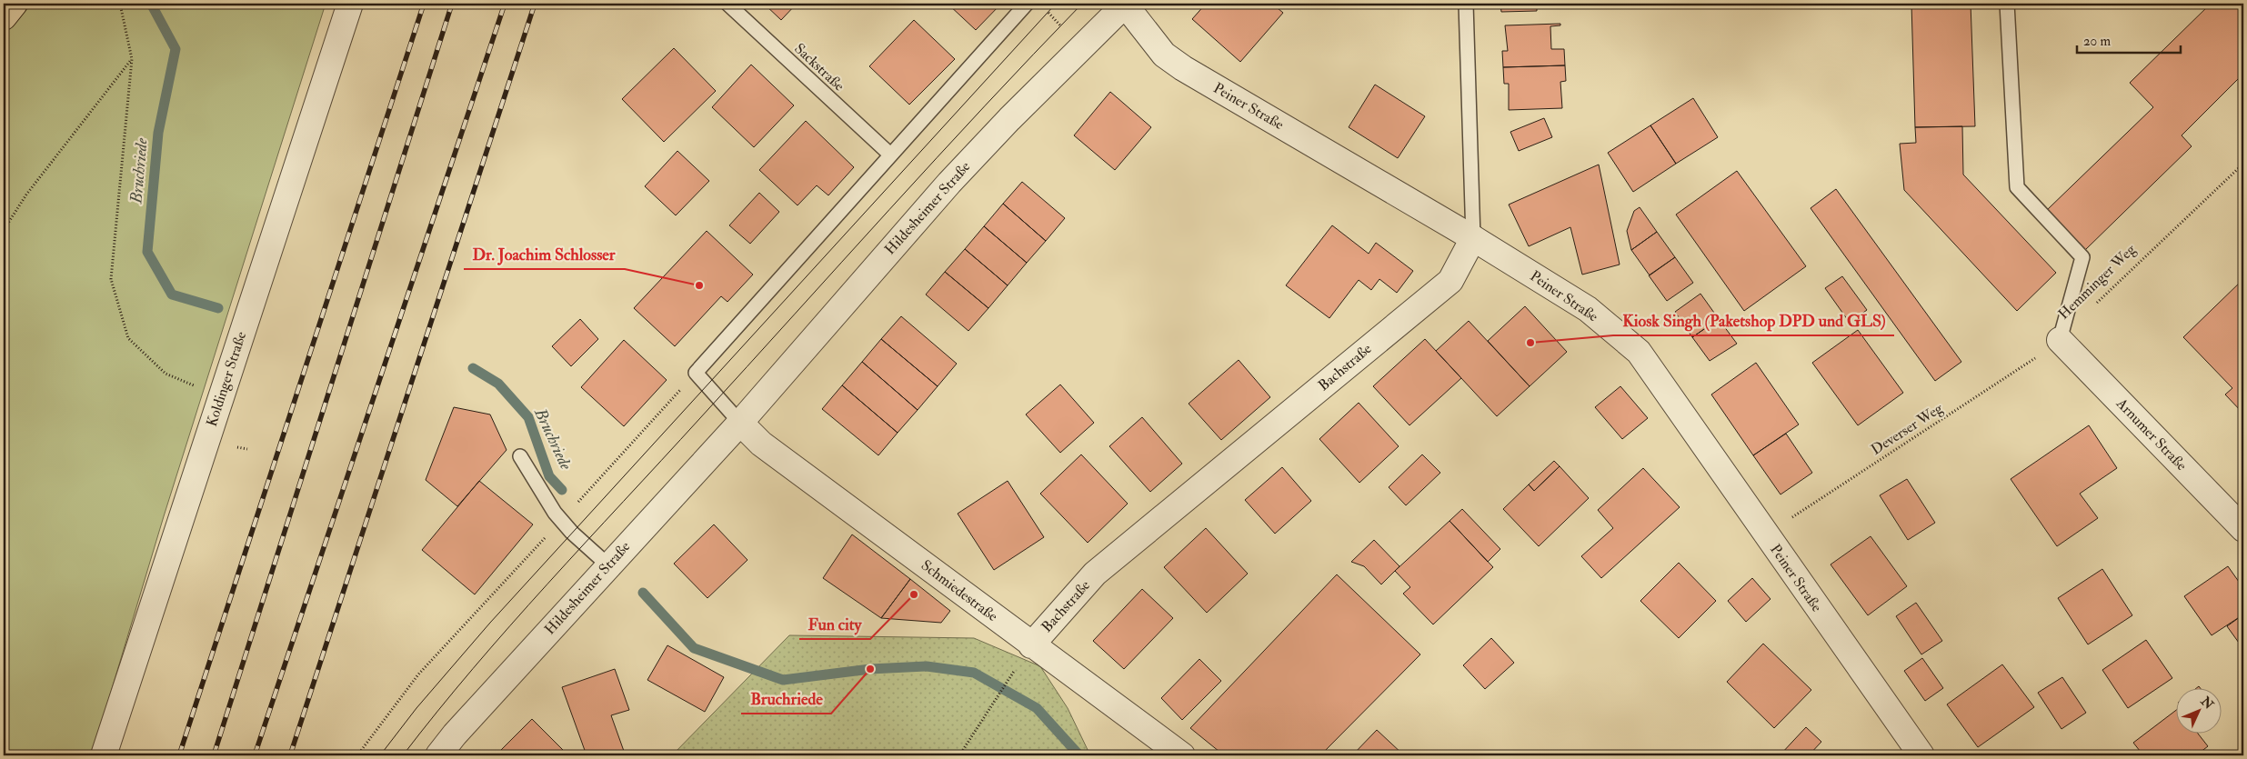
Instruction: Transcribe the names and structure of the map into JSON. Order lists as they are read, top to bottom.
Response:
{
  "streets": {
    "street": [
      "Peiner Straße",
      "Hildesheimer Straße",
      "Bachstraße",
      "Koldinger Straße",
      "Arnumer Straße",
      "Schmiedestraße"
    ],
    "lane": ["Sackstraße", "Hemminger Weg"],
    "path": ["Deverser Weg"]
  },
  "crossings": [
    ["Peiner Straße", "Hildesheimer Straße"],
    ["Peiner Straße", "Bachstraße"],
    ["Peiner Straße", "Deverser Weg"],
    ["Hildesheimer Straße", "Schmiedestraße"],
    ["Hemminger Weg", "Deverser Weg"],
    ["Hemminger Weg", "Arnumer Straße"],
    ["Bachstraße", "Schmiedestraße"],
    ["Deverser Weg", "Arnumer Straße"]
  ],
  "water": ["Bruchriede"],
  "places": [
    "Dr. Joachim Schlosser",
    "Kiosk Singh (Paketshop DPD und GLS)",
    "Fun city",
    "Bruchriede"
  ],
  "scale_bar": "20 m",
  "north": "top right"
}
